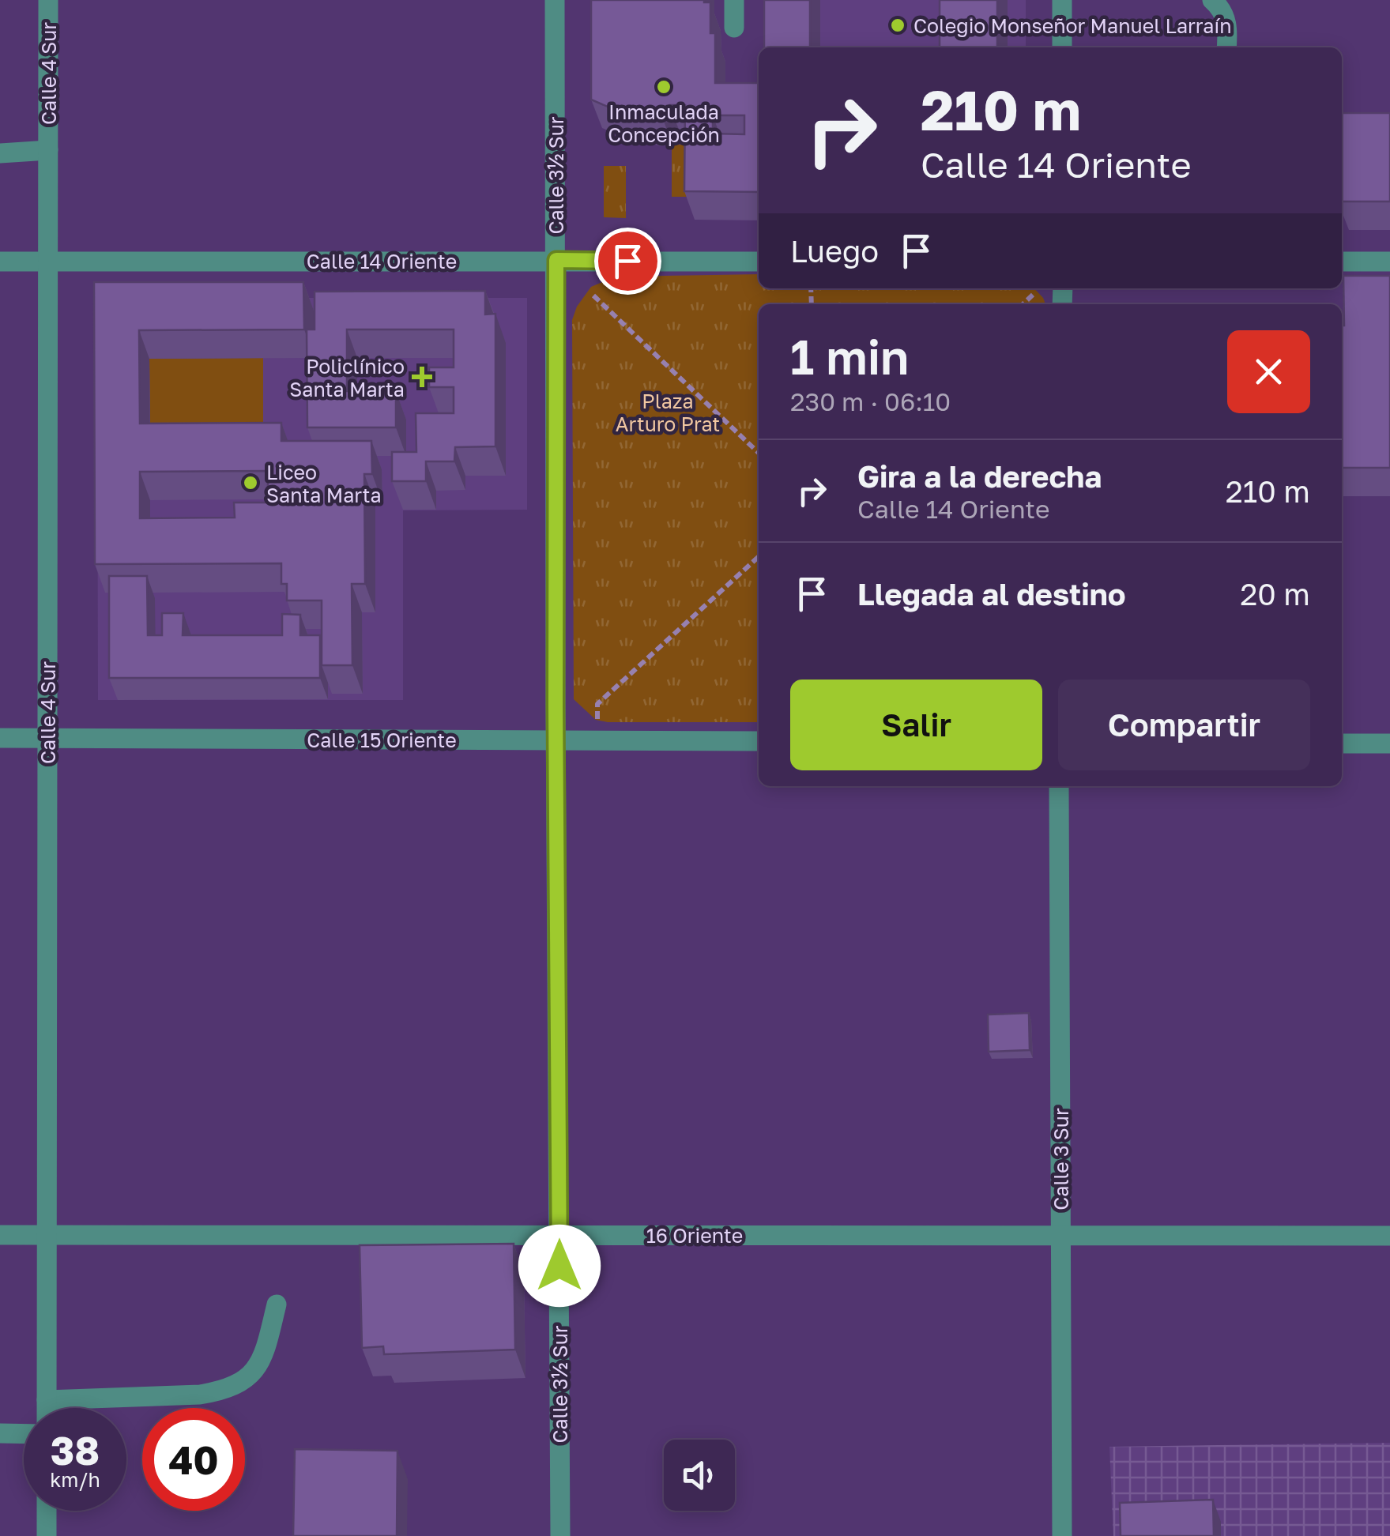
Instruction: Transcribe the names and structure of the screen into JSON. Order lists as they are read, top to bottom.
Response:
{
  "streets": {
    "street": [
      "Calle 4 Sur",
      "Calle 3½ Sur",
      "Calle 14 Oriente",
      "Calle 15 Oriente",
      "Calle 3 Sur",
      "16 Oriente"
    ]
  },
  "crossings": [
    ["Calle 4 Sur", "Calle 14 Oriente"],
    ["Calle 4 Sur", "Calle 15 Oriente"],
    ["Calle 4 Sur", "16 Oriente"],
    ["Calle 3½ Sur", "Calle 14 Oriente"],
    ["Calle 3½ Sur", "Calle 15 Oriente"],
    ["Calle 3½ Sur", "16 Oriente"],
    ["Calle 3 Sur", "16 Oriente"]
  ],
  "parks": ["Plaza Arturo Prat"],
  "places": {
    "other": ["Colegio Monseñor Manuel Larraín", "Inmaculada Concepción", "Liceo Santa Marta"],
    "health": ["Policlínico Santa Marta"]
  },
  "page": {
    "turn": ["210 m", "Calle 14 Oriente"],
    "then": "Luego",
    "heading": ["1 min", "230 m · 06:10"],
    "list": [
      {
        "name": "Gira a la derecha",
        "note": "Calle 14 Oriente",
        "value": "210 m"
      },
      {
        "name": "Llegada al destino",
        "value": "20 m"
      }
    ],
    "buttons": ["Salir", "Compartir"],
    "speed": "38 km/h",
    "limit": "40"
  }
}
